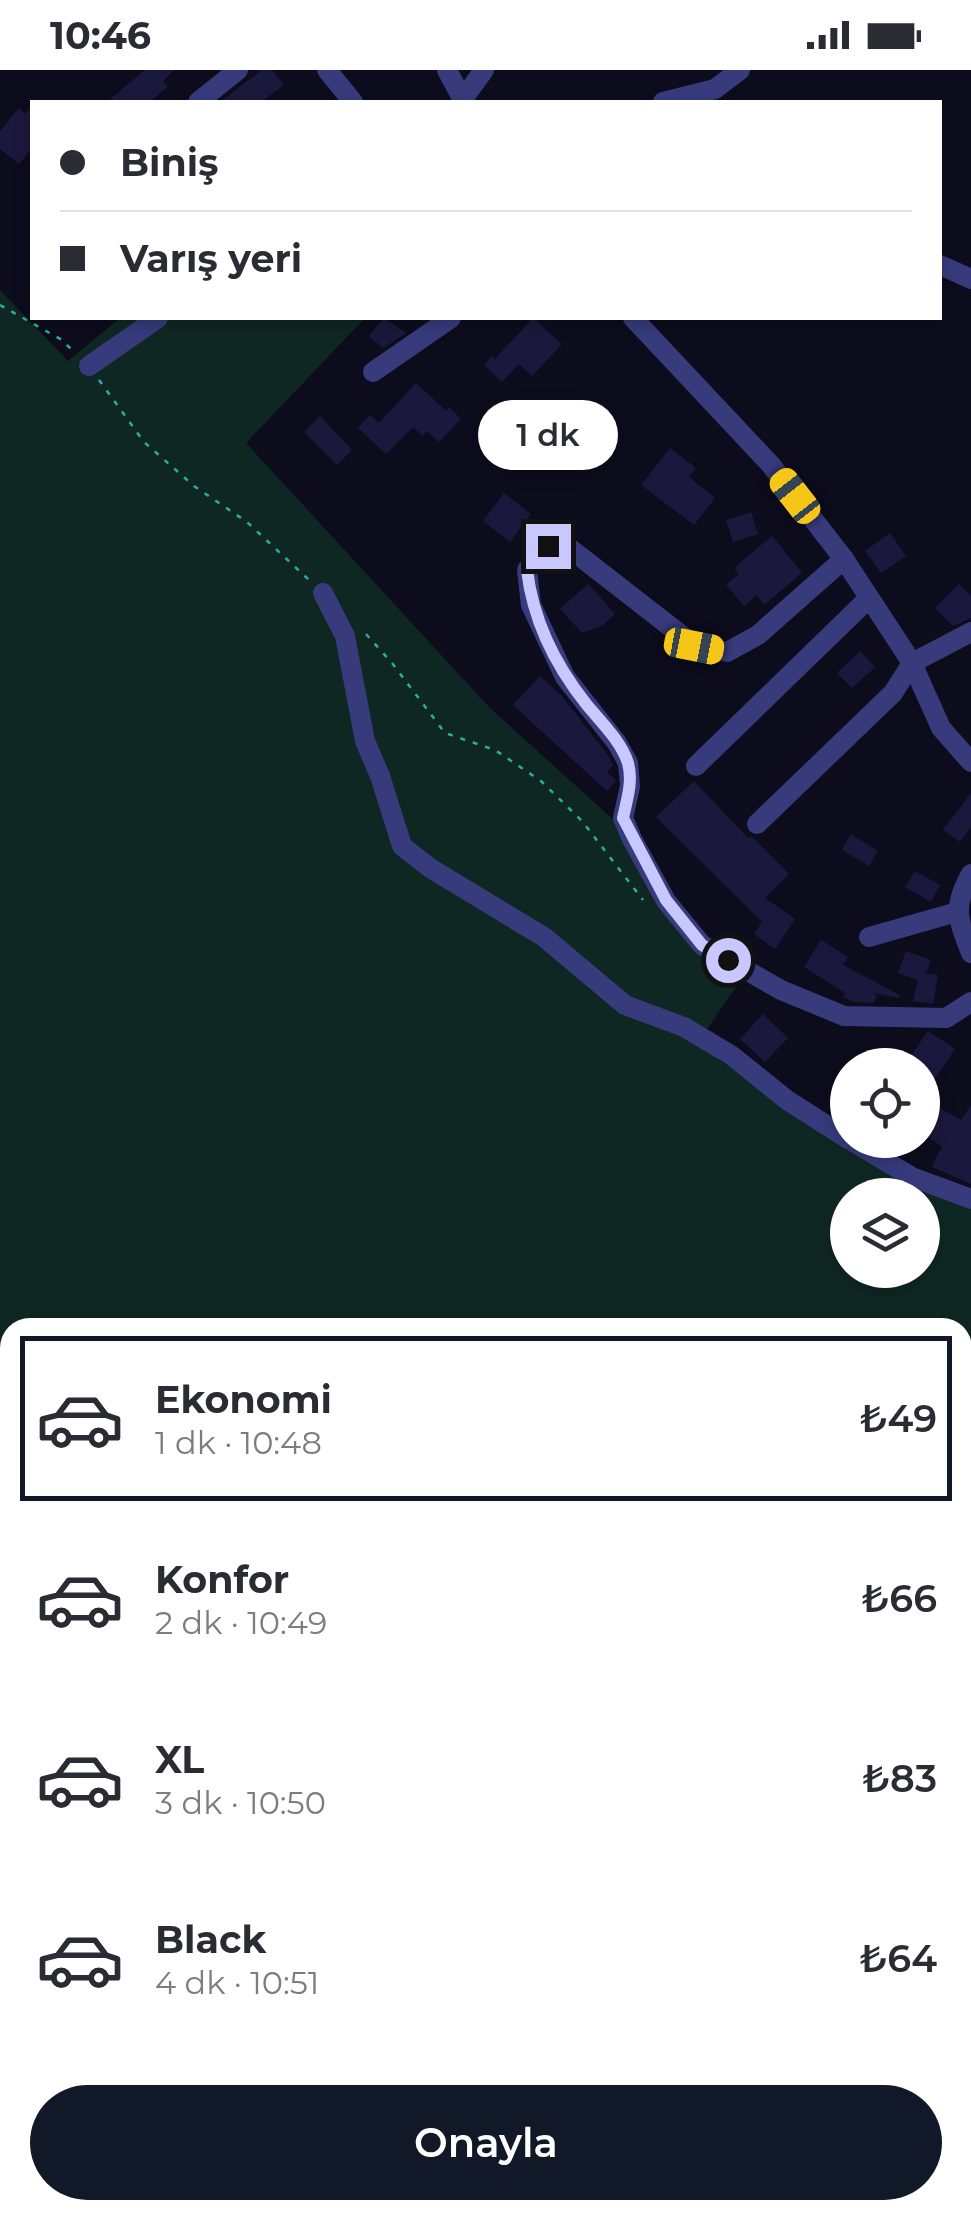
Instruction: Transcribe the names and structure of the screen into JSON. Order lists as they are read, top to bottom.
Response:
{
  "page": {
    "status": "10:46",
    "banner": ["Biniş", "Varış yeri"],
    "bubble": "1 dk",
    "list": [
      {
        "name": "Ekonomi",
        "note": "1 dk · 10:48",
        "value": "₺49"
      },
      {
        "name": "Konfor",
        "note": "2 dk · 10:49",
        "value": "₺66"
      },
      {
        "name": "XL",
        "note": "3 dk · 10:50",
        "value": "₺83"
      },
      {
        "name": "Black",
        "note": "4 dk · 10:51",
        "value": "₺64"
      }
    ],
    "buttons": "Onayla"
  }
}
